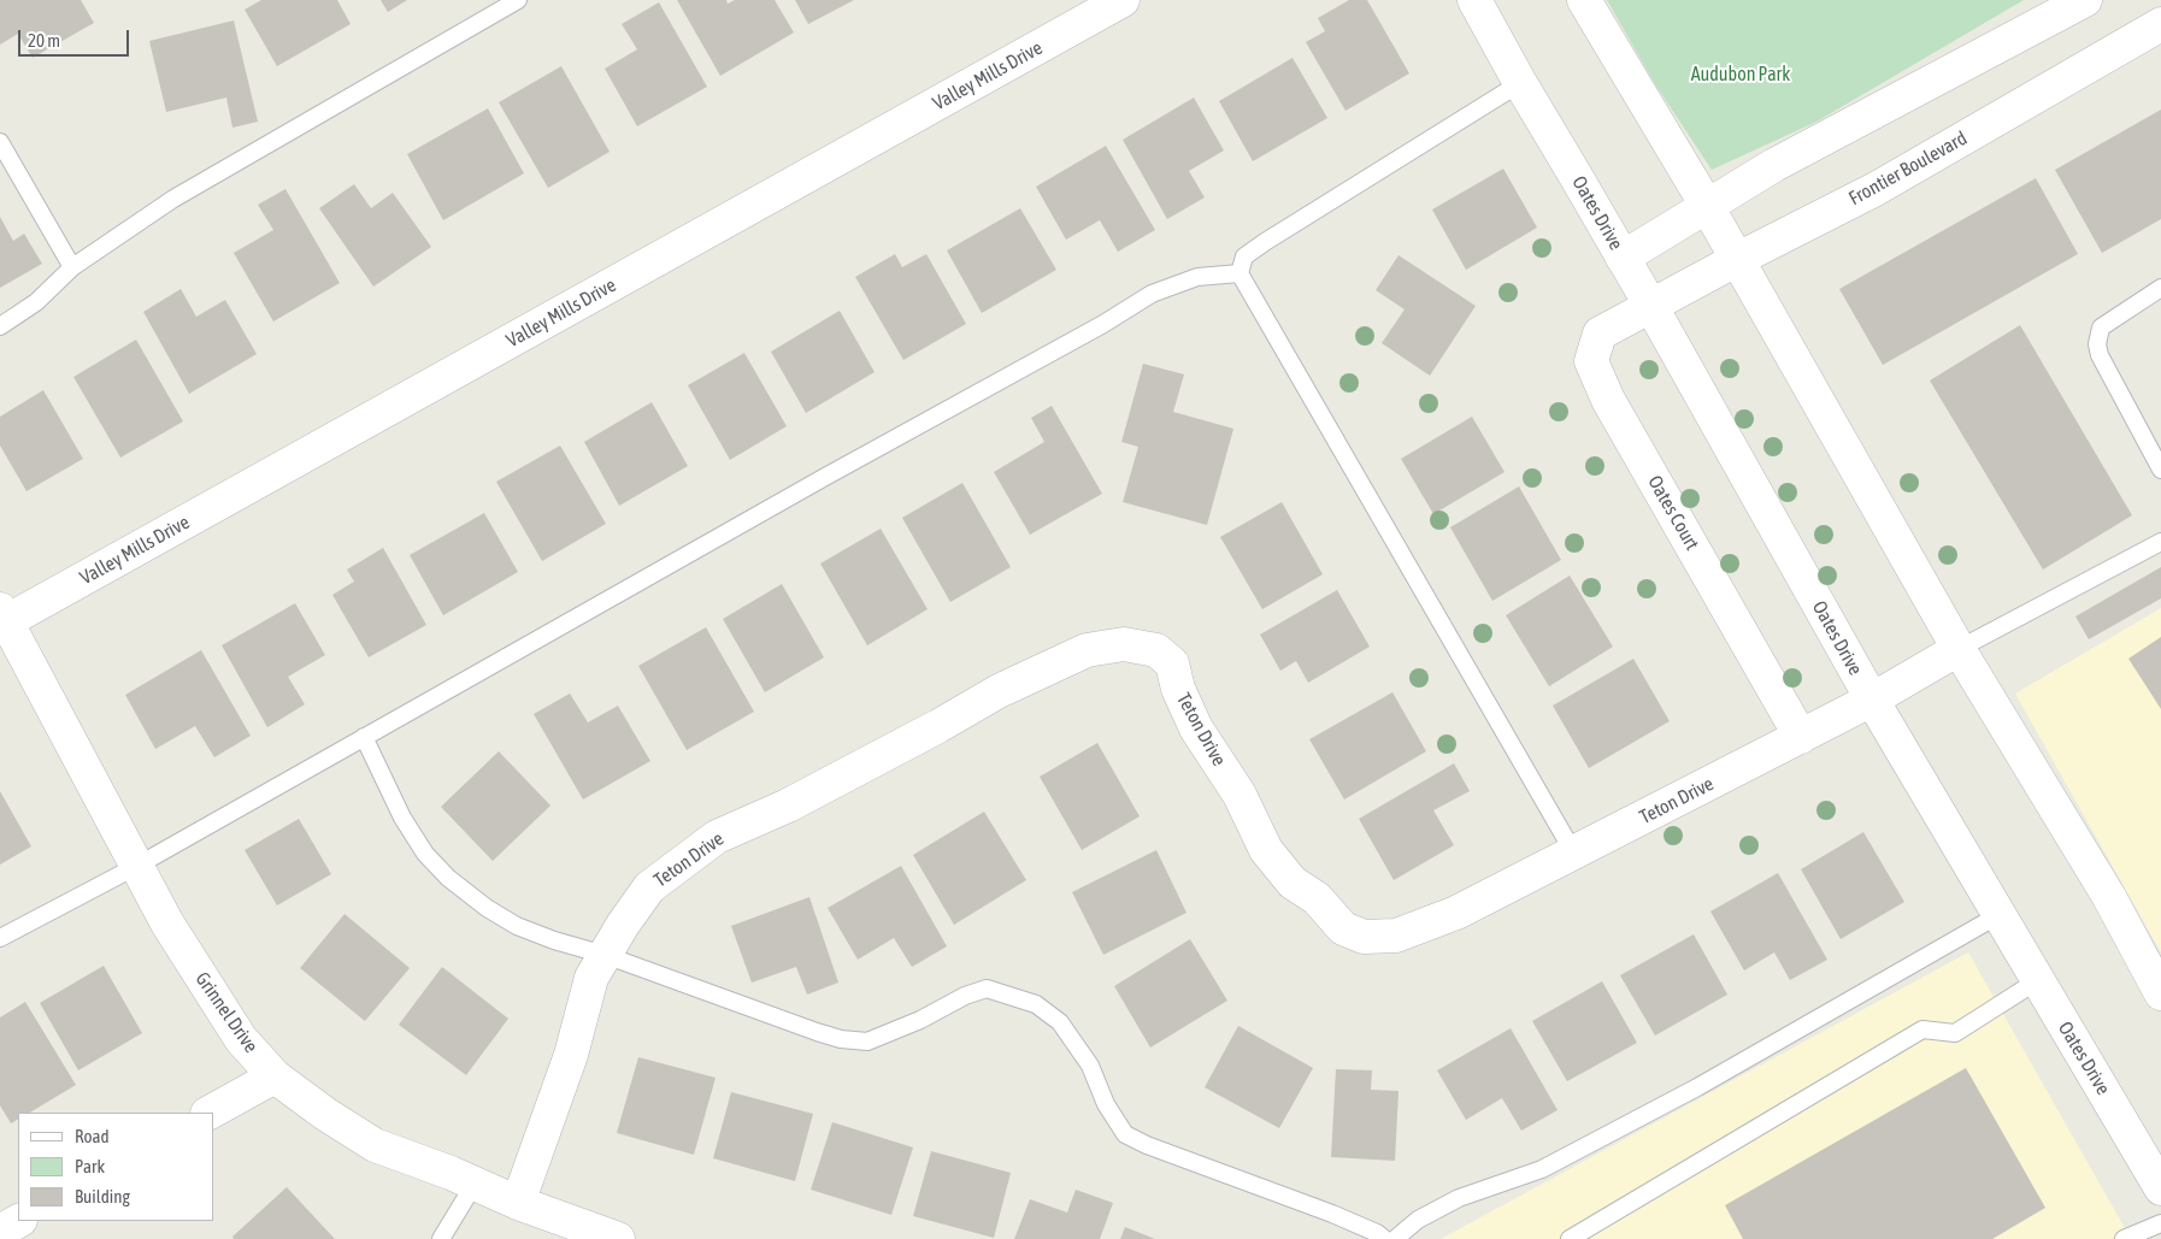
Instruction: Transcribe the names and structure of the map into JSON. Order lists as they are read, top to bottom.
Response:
{
  "streets": {
    "street": [
      "Valley Mills Drive",
      "Frontier Boulevard",
      "Oates Drive",
      "Oates Court",
      "Teton Drive",
      "Grinnel Drive"
    ]
  },
  "crossings": [
    ["Valley Mills Drive", "Grinnel Drive"],
    ["Frontier Boulevard", "Oates Drive"],
    ["Frontier Boulevard", "Oates Court"],
    ["Oates Drive", "Oates Court"],
    ["Oates Drive", "Teton Drive"],
    ["Oates Court", "Teton Drive"],
    ["Teton Drive", "Grinnel Drive"]
  ],
  "parks": ["Audubon Park"],
  "legend": ["Road", "Park", "Building"],
  "scale_bar": "20 m"
}
